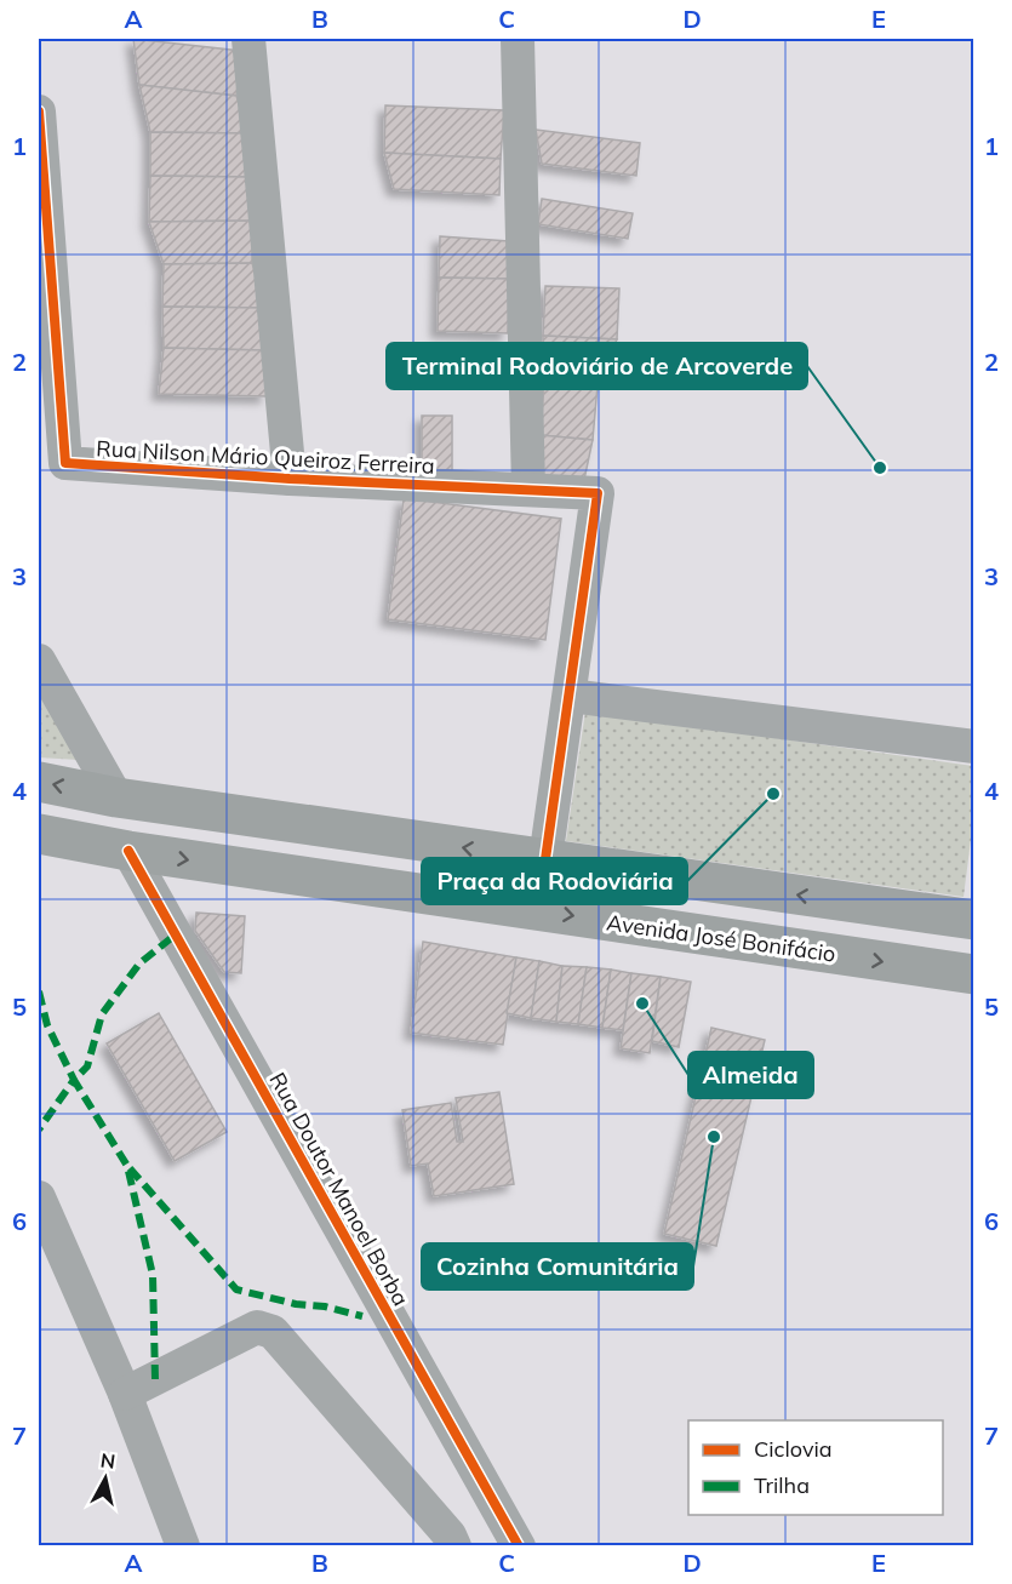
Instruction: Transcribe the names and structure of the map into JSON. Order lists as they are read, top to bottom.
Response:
{
  "streets": {
    "main road": ["Avenida José Bonifácio"],
    "street": ["Rua Nilson Mário Queiroz Ferreira", "Rua Doutor Manoel Borba"]
  },
  "crossings": [
    ["Avenida José Bonifácio", "Rua Doutor Manoel Borba"]
  ],
  "places": [
    "Terminal Rodoviário de Arcoverde",
    "Praça da Rodoviária",
    "Almeida",
    "Cozinha Comunitária"
  ],
  "legend": ["Ciclovia", "Trilha"],
  "north": "top",
  "grid": {
    "columns": [
      "A",
      "B",
      "C",
      "D",
      "E"
    ],
    "rows": [
      "1",
      "2",
      "3",
      "4",
      "5",
      "6",
      "7"
    ]
  }
}
